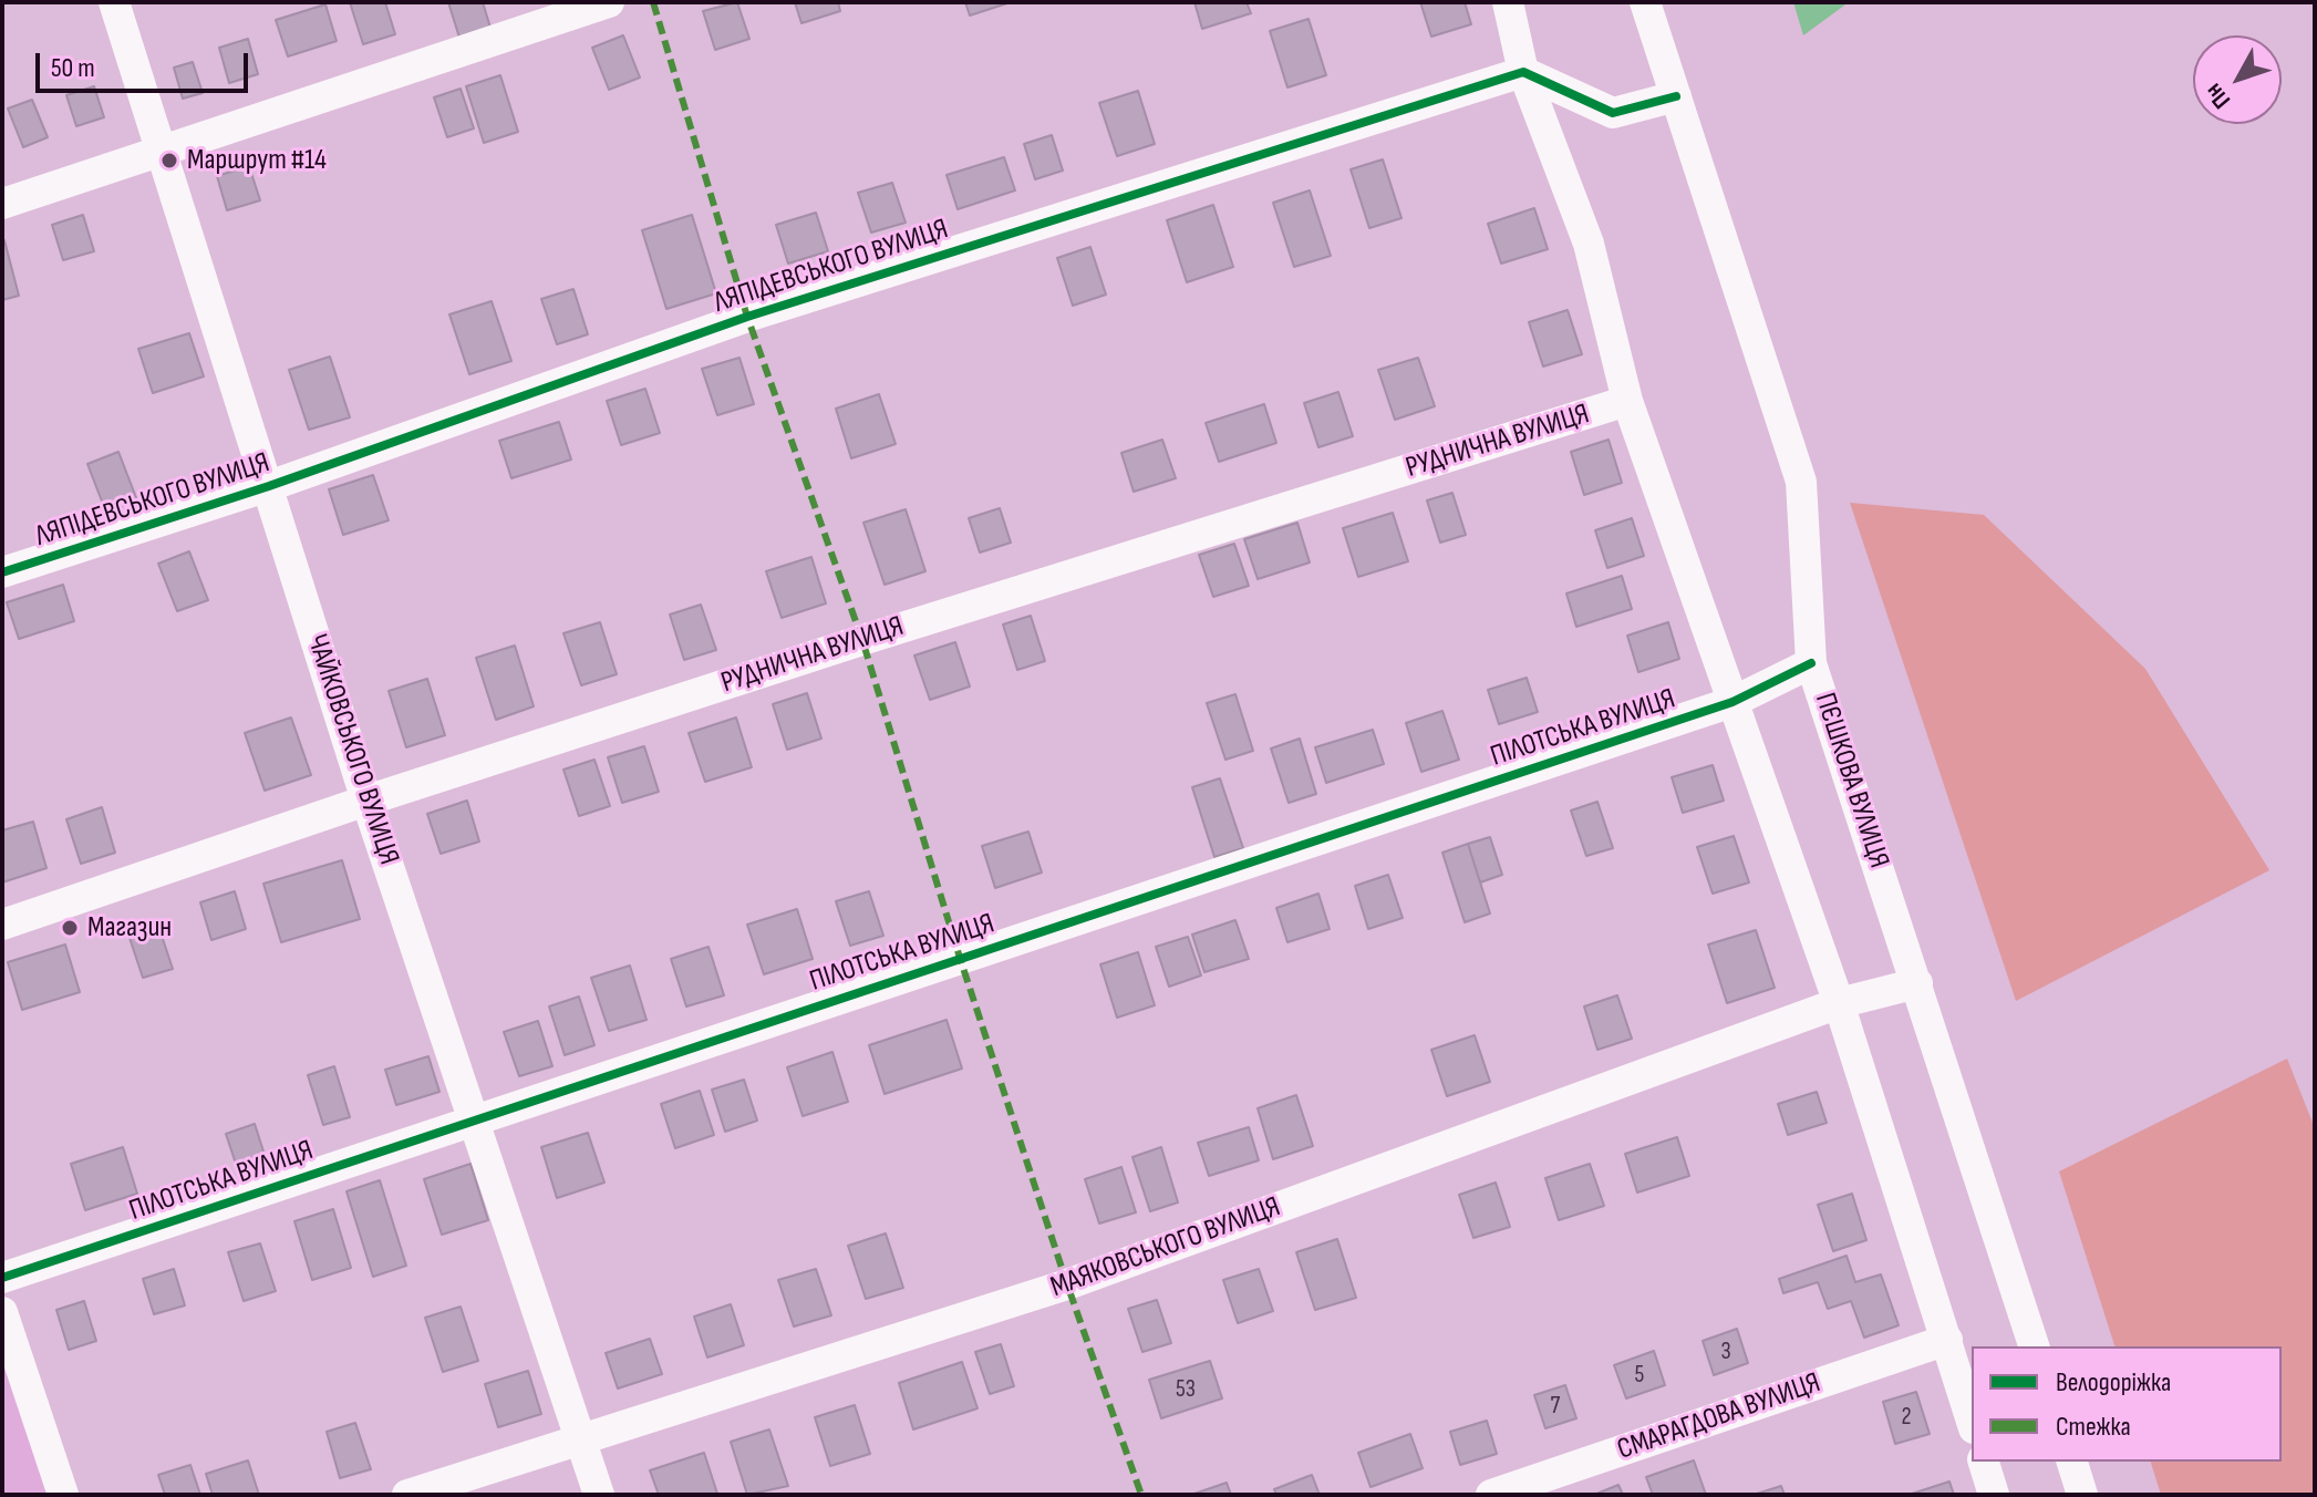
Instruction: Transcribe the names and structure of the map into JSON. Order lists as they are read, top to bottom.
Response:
{
  "streets": {
    "street": [
      "ЛЯПІДЕВСЬКОГО ВУЛИЦЯ",
      "РУДНИЧНА ВУЛИЦЯ",
      "ПІЛОТСЬКА ВУЛИЦЯ",
      "ЧАЙКОВСЬКОГО ВУЛИЦЯ",
      "ПЄШКОВА ВУЛИЦЯ",
      "МАЯКОВСЬКОГО ВУЛИЦЯ",
      "СМАРАГДОВА ВУЛИЦЯ"
    ]
  },
  "crossings": [
    ["ЛЯПІДЕВСЬКОГО ВУЛИЦЯ", "ЧАЙКОВСЬКОГО ВУЛИЦЯ"],
    ["РУДНИЧНА ВУЛИЦЯ", "ЧАЙКОВСЬКОГО ВУЛИЦЯ"],
    ["ПІЛОТСЬКА ВУЛИЦЯ", "ЧАЙКОВСЬКОГО ВУЛИЦЯ"],
    ["ПІЛОТСЬКА ВУЛИЦЯ", "ПЄШКОВА ВУЛИЦЯ"],
    ["ЧАЙКОВСЬКОГО ВУЛИЦЯ", "МАЯКОВСЬКОГО ВУЛИЦЯ"],
    ["ПЄШКОВА ВУЛИЦЯ", "МАЯКОВСЬКОГО ВУЛИЦЯ"]
  ],
  "places": ["Маршрут #14", "Магазин"],
  "house_numbers": [
    "3",
    "5",
    "53",
    "7",
    "2"
  ],
  "legend": ["Велодоріжка", "Стежка"],
  "scale_bar": "50 m",
  "north": "bottom left"
}
